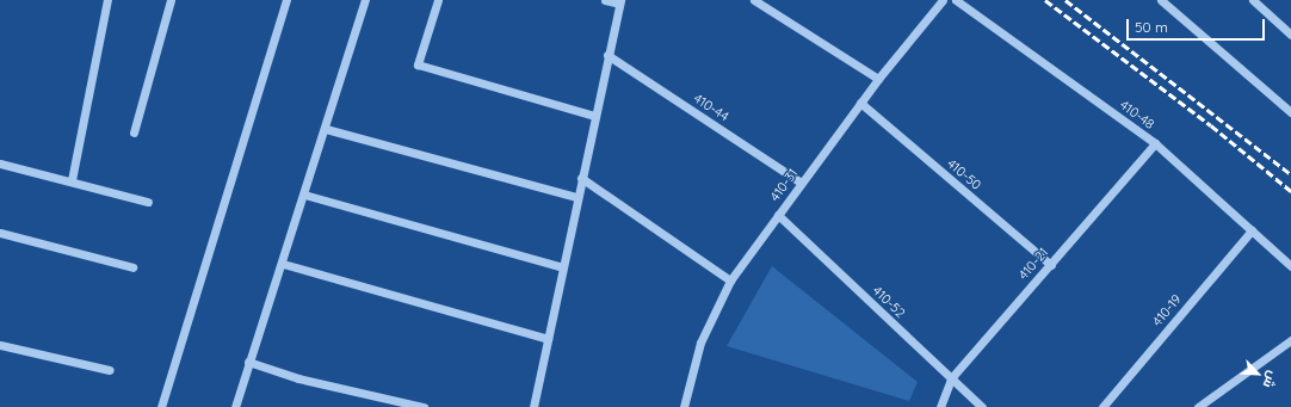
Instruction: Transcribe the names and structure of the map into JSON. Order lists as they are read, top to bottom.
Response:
{
  "streets": {
    "street": [
      "410-44",
      "410-48",
      "410-50",
      "410-31",
      "410-21",
      "410-52",
      "410-19"
    ]
  },
  "crossings": [
    ["410-44", "410-31"],
    ["410-48", "410-21"],
    ["410-48", "410-19"],
    ["410-50", "410-31"],
    ["410-50", "410-21"],
    ["410-31", "410-52"],
    ["410-21", "410-52"]
  ],
  "scale_bar": "50 m",
  "north": "bottom right"
}
